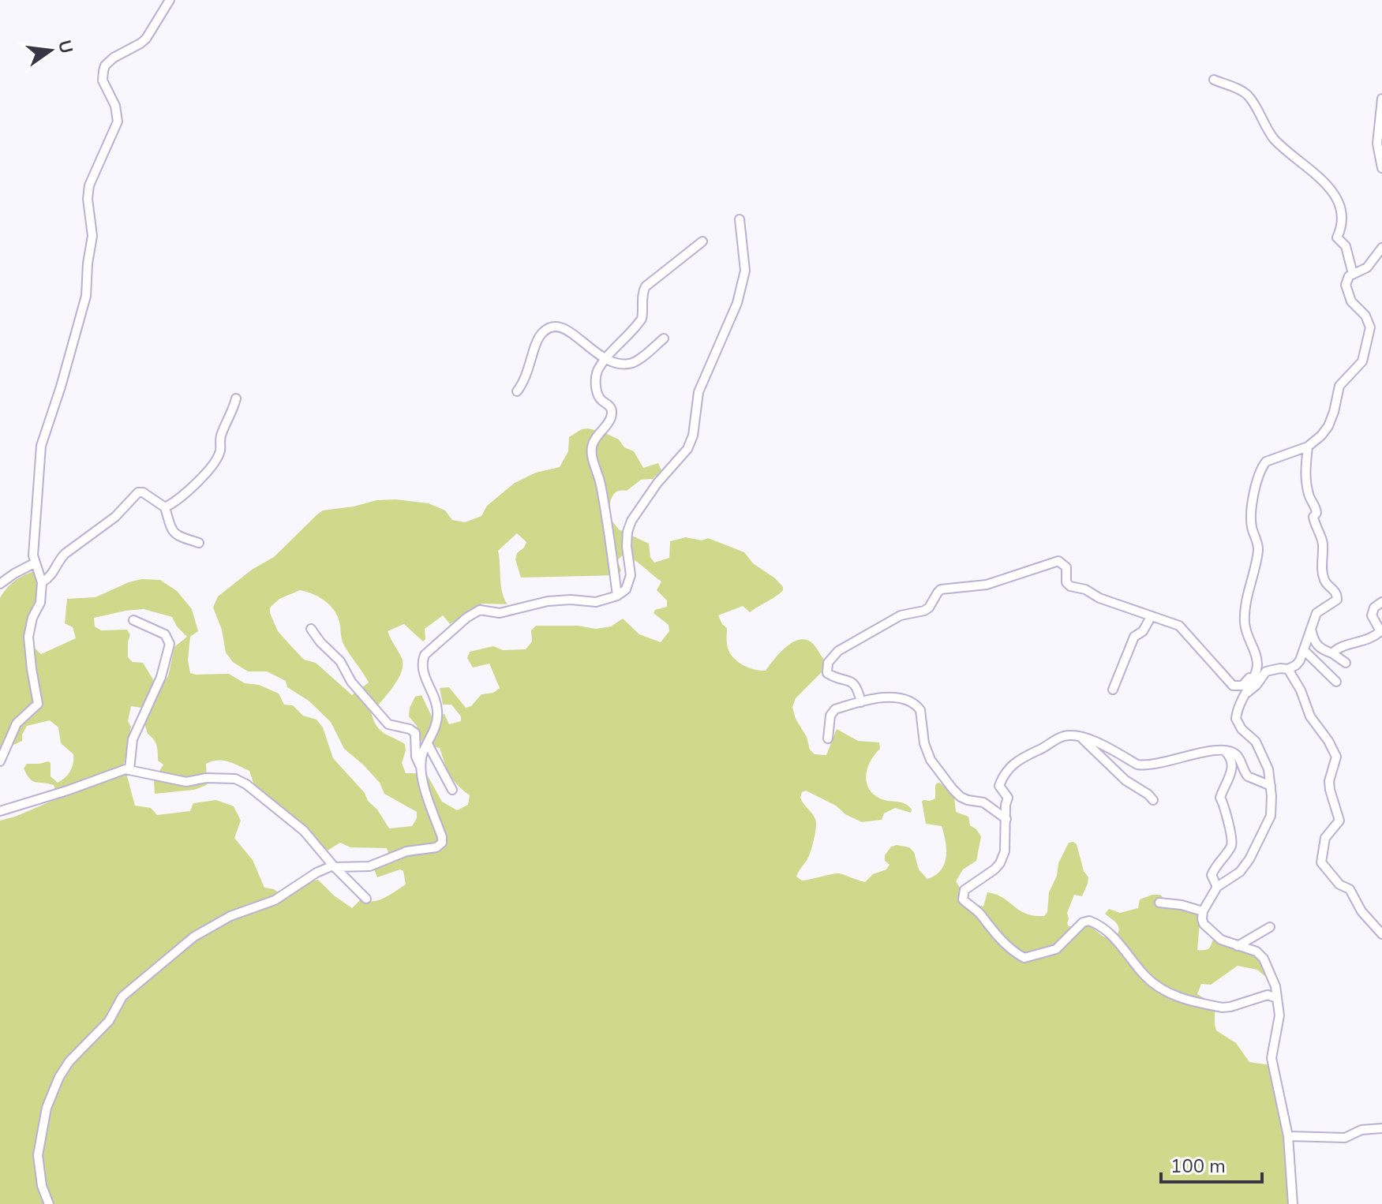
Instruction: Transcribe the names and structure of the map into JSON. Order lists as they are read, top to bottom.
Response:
{
  "scale_bar": "100 m",
  "north": "right"
}
